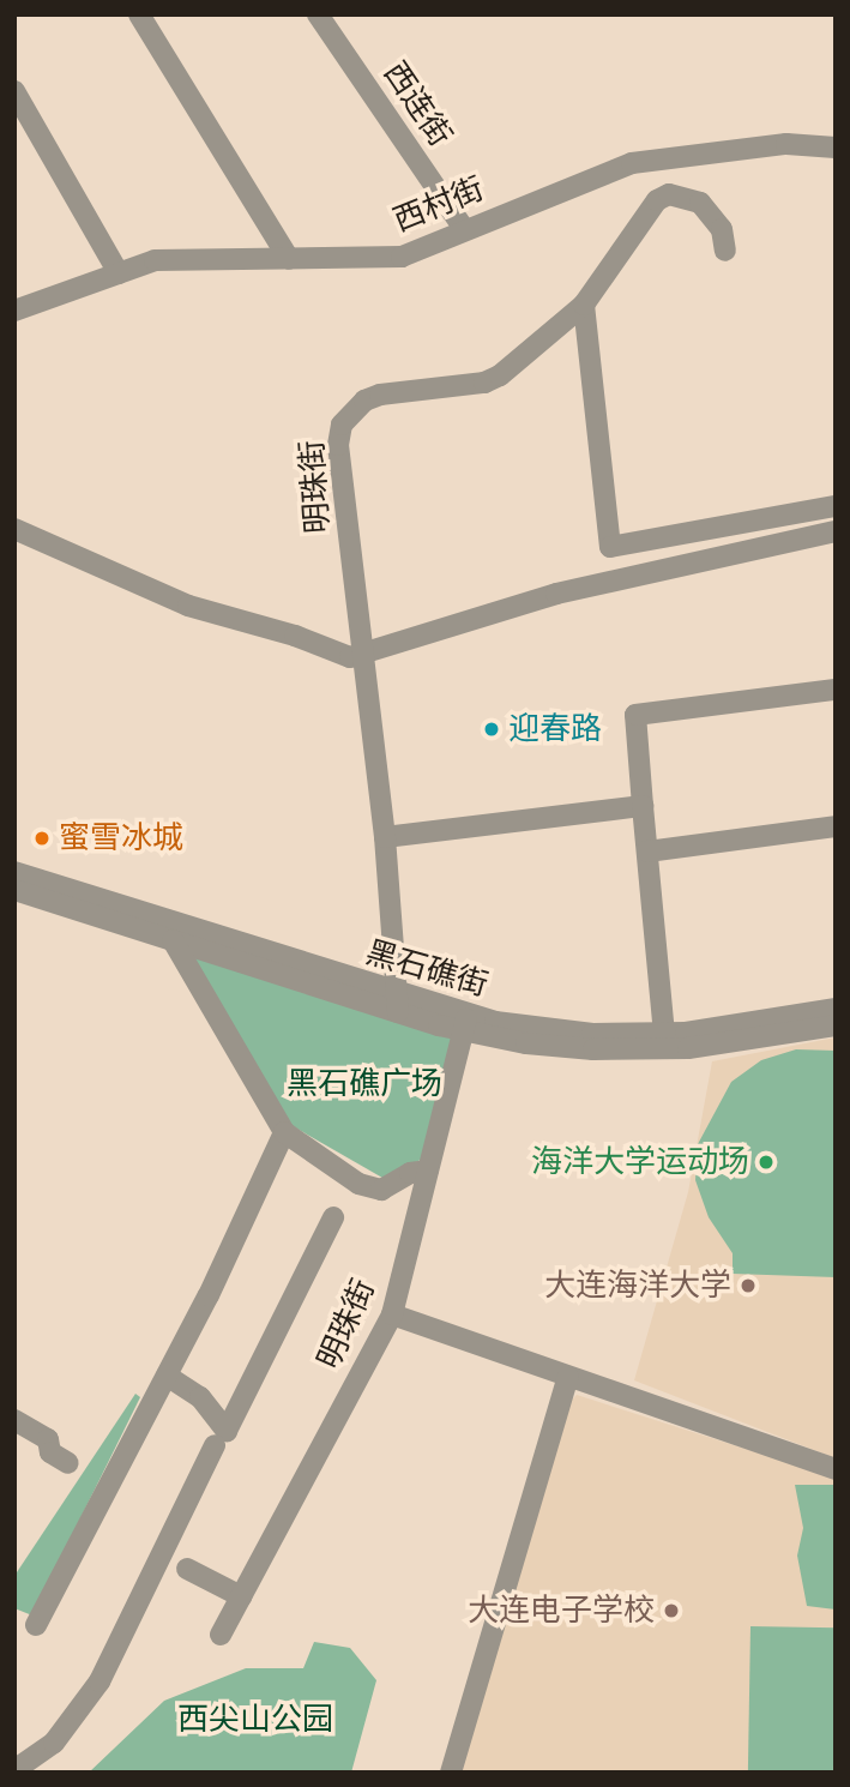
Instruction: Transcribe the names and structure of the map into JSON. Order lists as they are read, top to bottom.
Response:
{
  "streets": {
    "street": [
      "西连街",
      "西村街",
      "明珠街",
      "黑石礁街"
    ]
  },
  "crossings": [
    ["西连街", "西村街"],
    ["明珠街", "黑石礁街"]
  ],
  "parks": ["黑石礁广场", "西尖山公园"],
  "places": [
    "迎春路",
    "蜜雪冰城",
    "海洋大学运动场",
    "大连海洋大学",
    "大连电子学校"
  ]
}
